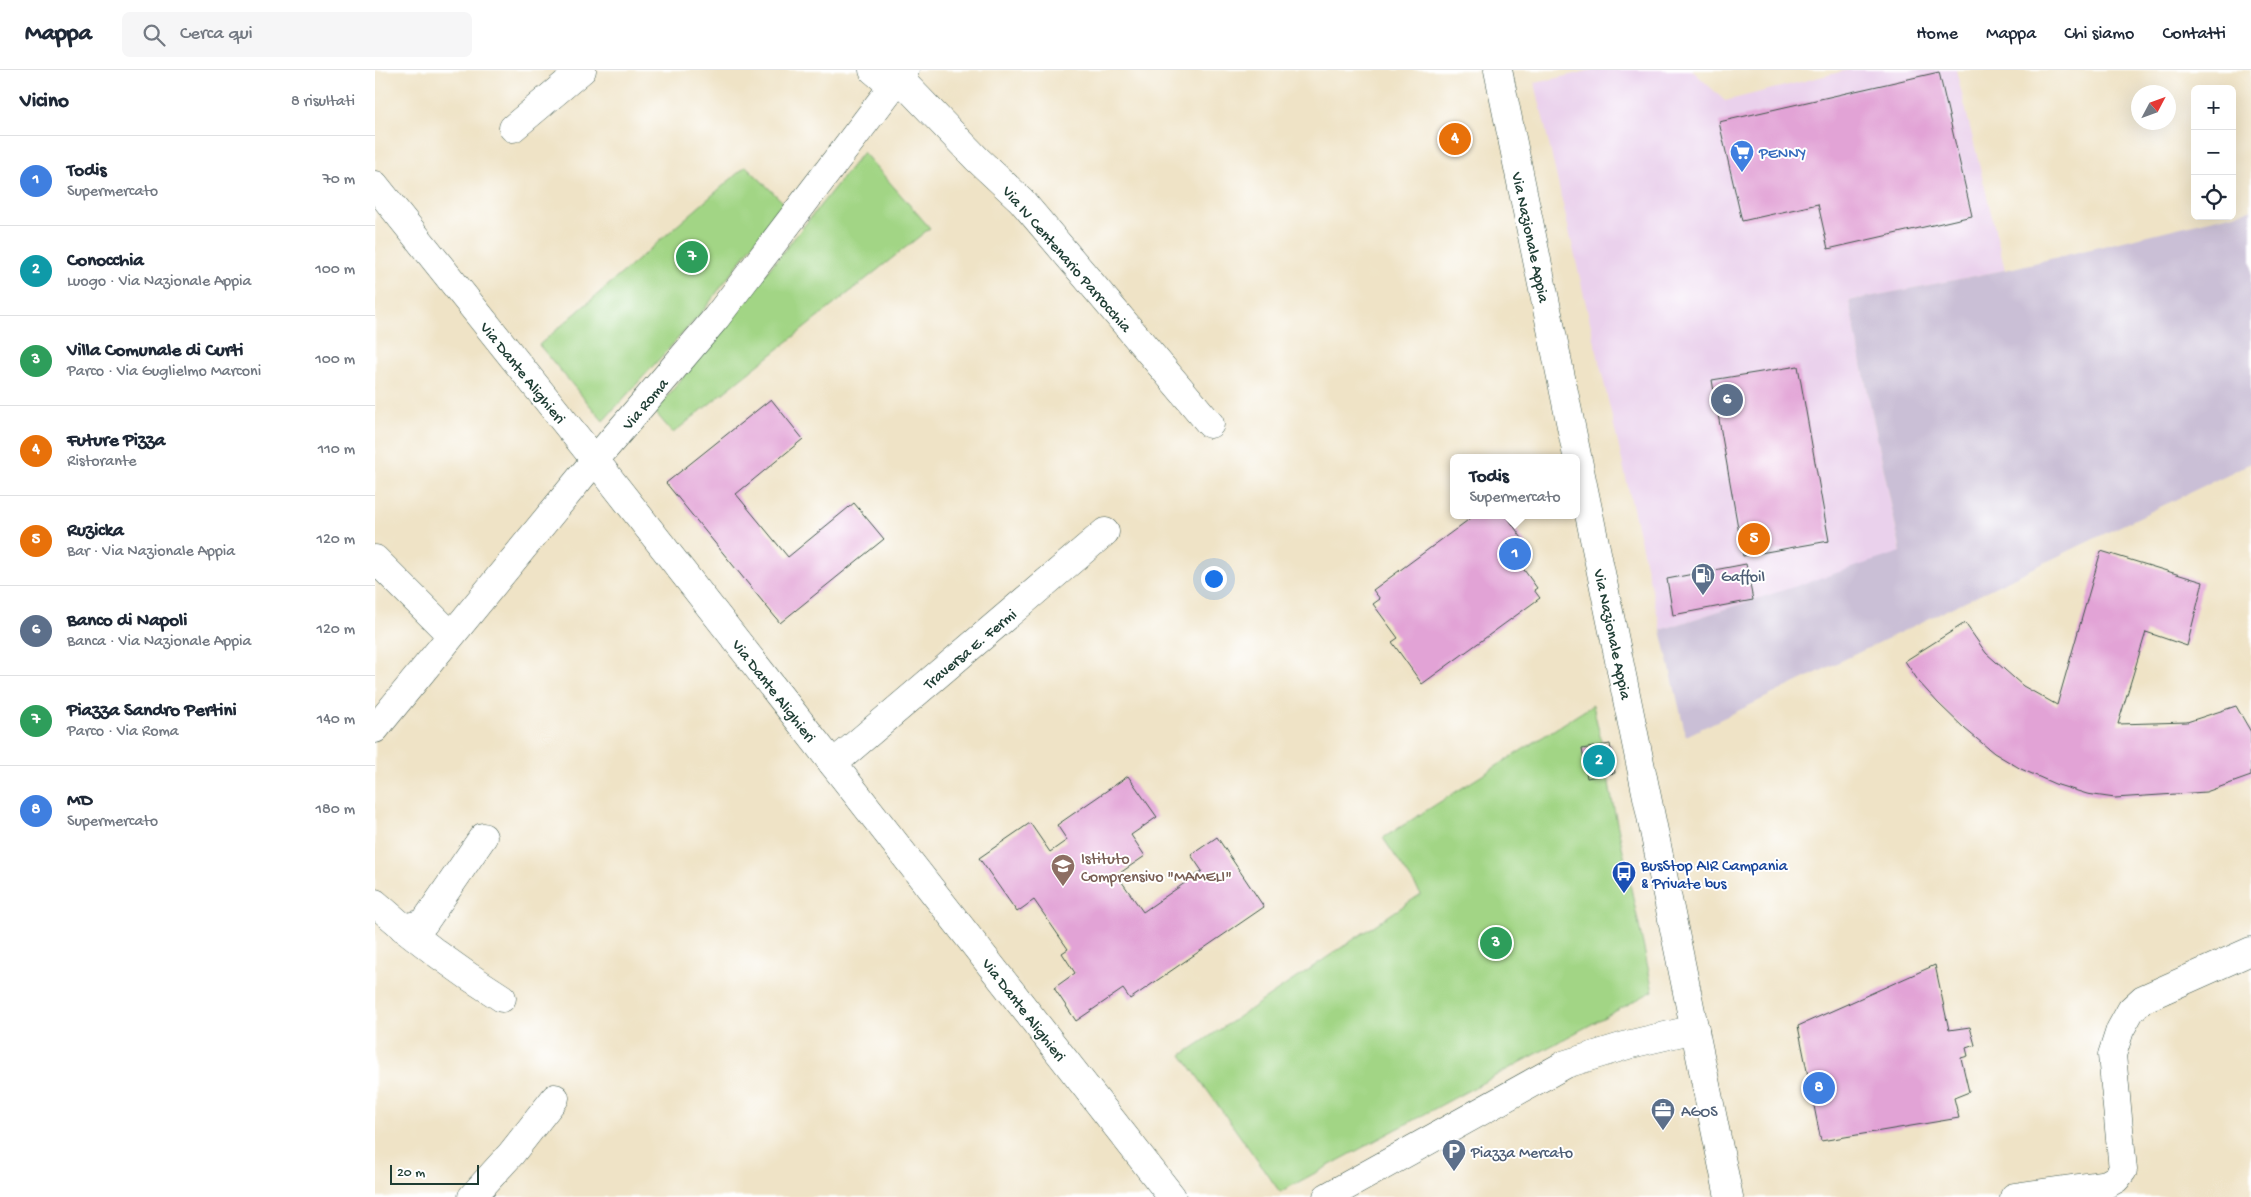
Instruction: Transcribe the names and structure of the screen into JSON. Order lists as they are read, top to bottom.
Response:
{
  "streets": {
    "street": [
      "Via Nazionale Appia",
      "Via IV Centenario Parrocchia",
      "Via Dante Alighieri",
      "Via Roma",
      "Traversa E. Fermi"
    ]
  },
  "crossings": [
    ["Via IV Centenario Parrocchia", "Via Roma"],
    ["Via Dante Alighieri", "Via Roma"],
    ["Via Dante Alighieri", "Traversa E. Fermi"]
  ],
  "places": {
    "supermarket": ["PENNY"],
    "fuel station": ["Gaffoil"],
    "school or university": ["Istituto Comprensivo \"MAMELI\""],
    "bus stop": ["BusStop AIR Campania & Private bus"],
    "office": ["AGOS"],
    "parking": ["Piazza Mercato"]
  },
  "scale_bar": "20 m",
  "north": "top right",
  "page": {
    "header": "Mappa",
    "search": "Cerca qui",
    "nav": [
      "Home",
      "Mappa",
      "Chi siamo",
      "Contatti"
    ],
    "heading": ["Vicino", "8 risultati"],
    "map_buttons": ["+", "−"],
    "pins": [
      "4",
      "7",
      "6",
      "5",
      "1",
      "2",
      "3",
      "8"
    ],
    "list": [
      {
        "mark": "1",
        "name": "Todis",
        "note": "Supermercato",
        "value": "70 m"
      },
      {
        "mark": "2",
        "name": "Conocchia",
        "note": "Luogo · Via Nazionale Appia",
        "value": "100 m"
      },
      {
        "mark": "3",
        "name": "Villa Comunale di Curti",
        "note": "Parco · Via Guglielmo Marconi",
        "value": "100 m"
      },
      {
        "mark": "4",
        "name": "Future Pizza",
        "note": "Ristorante",
        "value": "110 m"
      },
      {
        "mark": "5",
        "name": "Ruzicka",
        "note": "Bar · Via Nazionale Appia",
        "value": "120 m"
      },
      {
        "mark": "6",
        "name": "Banco di Napoli",
        "note": "Banca · Via Nazionale Appia",
        "value": "120 m"
      },
      {
        "mark": "7",
        "name": "Piazza Sandro Pertini",
        "note": "Parco · Via Roma",
        "value": "140 m"
      },
      {
        "mark": "8",
        "name": "MD",
        "note": "Supermercato",
        "value": "180 m"
      }
    ],
    "popup": ["Todis", "Supermercato"],
    "scale": "20 m"
  }
}
